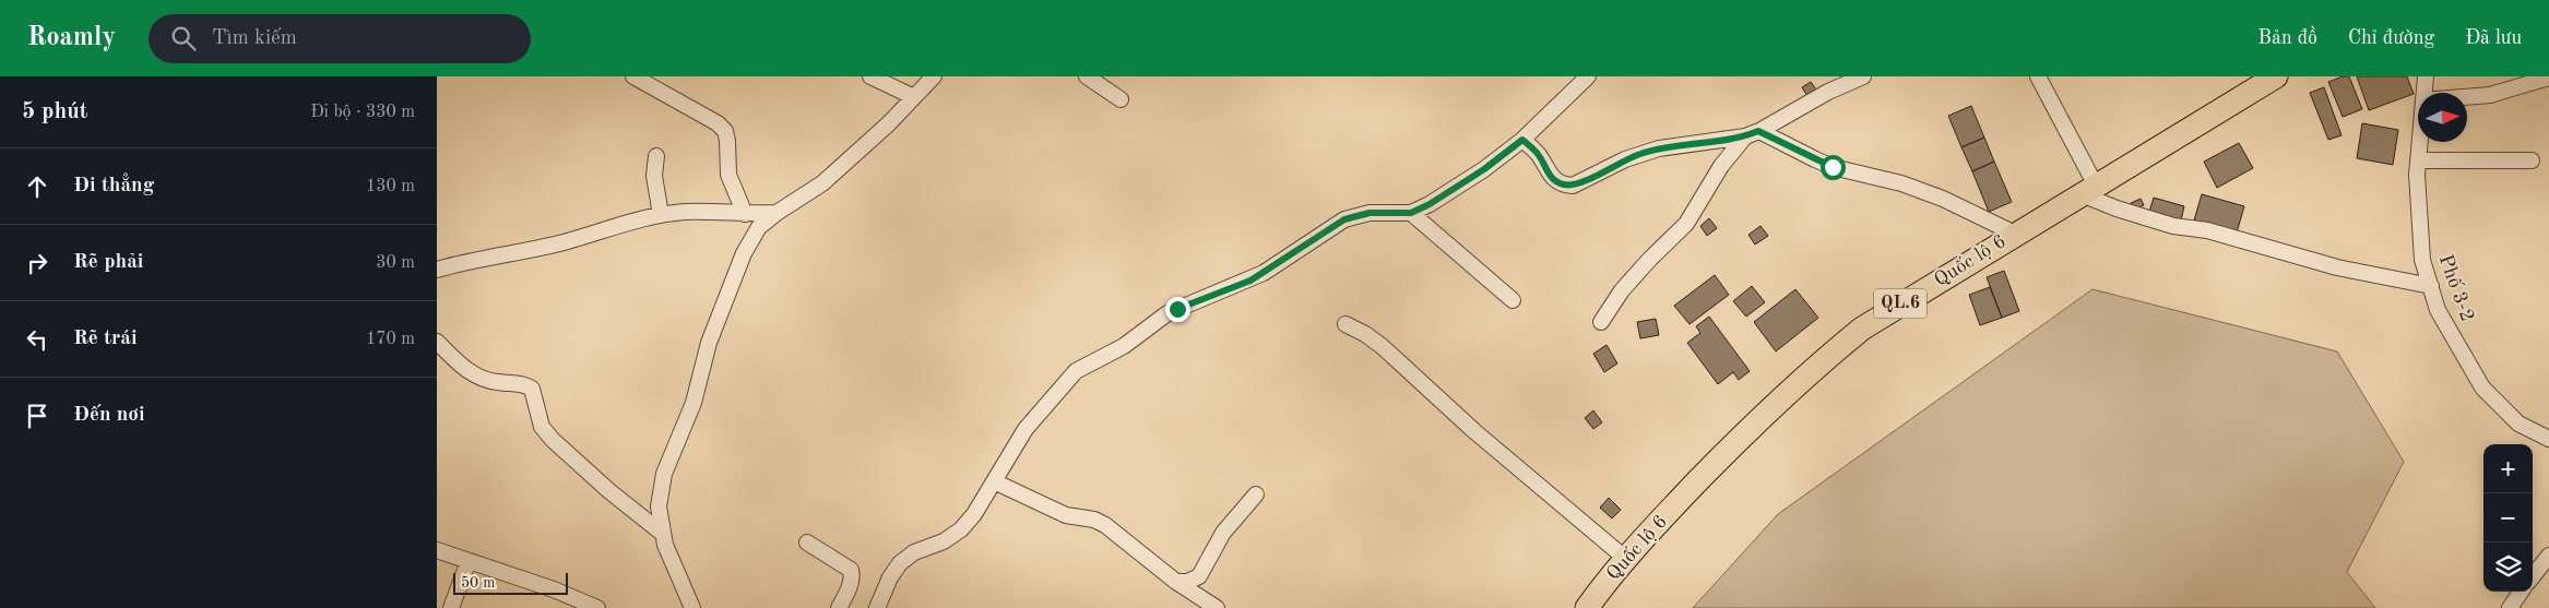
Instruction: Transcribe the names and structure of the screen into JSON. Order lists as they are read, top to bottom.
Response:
{
  "streets": {
    "highway": ["Quốc lộ 6", "QL.6"],
    "street": ["Phố 3-2"]
  },
  "scale_bar": "50 m",
  "north": "right",
  "page": {
    "header": "Roamly",
    "search": "Tìm kiếm",
    "nav": ["Bản đồ", "Chỉ đường", "Đã lưu"],
    "heading": ["5 phút", "Đi bộ · 330 m"],
    "list": [
      ["Đi thẳng", "130 m"],
      ["Rẽ phải", "30 m"],
      ["Rẽ trái", "170 m"],
      "Đến nơi"
    ],
    "map_buttons": ["+", "−"],
    "scale": "50 m"
  }
}
